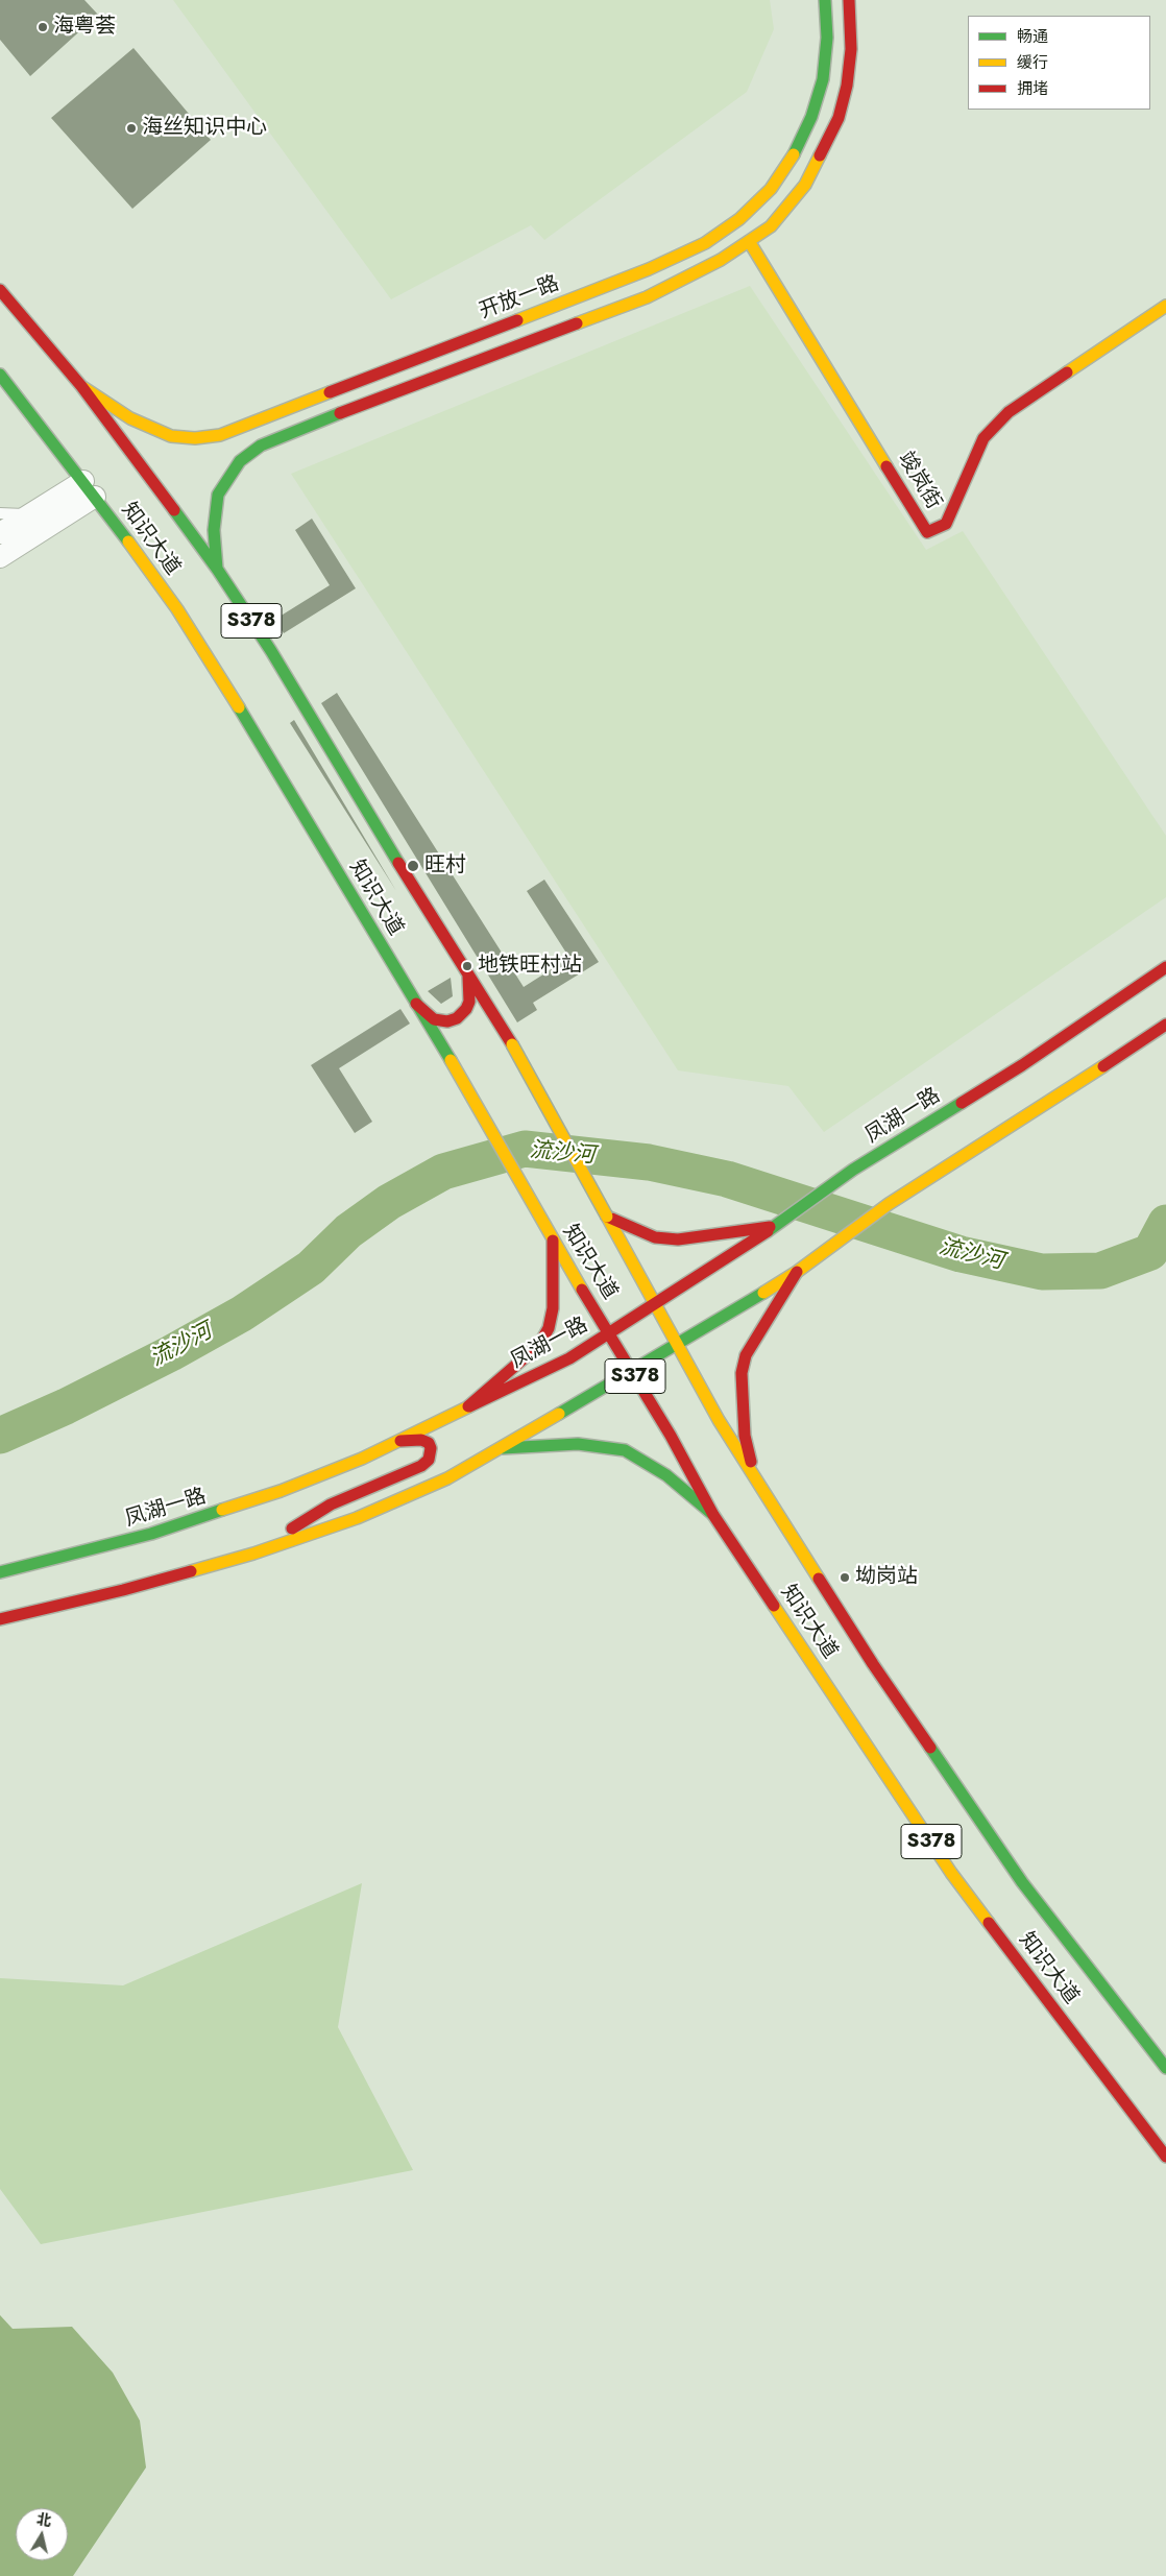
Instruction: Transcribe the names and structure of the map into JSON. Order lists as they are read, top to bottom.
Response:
{
  "streets": {
    "street": [
      "开放一路",
      "竣岚街",
      "知识大道",
      "S378",
      "凤湖一路"
    ]
  },
  "crossings": [
    ["开放一路", "竣岚街"],
    ["开放一路", "知识大道"],
    ["知识大道", "凤湖一路"]
  ],
  "water": ["流沙河"],
  "places": [
    "海粤荟",
    "海丝知识中心",
    "旺村",
    "地铁旺村站",
    "坳岗站"
  ],
  "legend": ["畅通", "缓行", "拥堵"],
  "north": "top"
}
